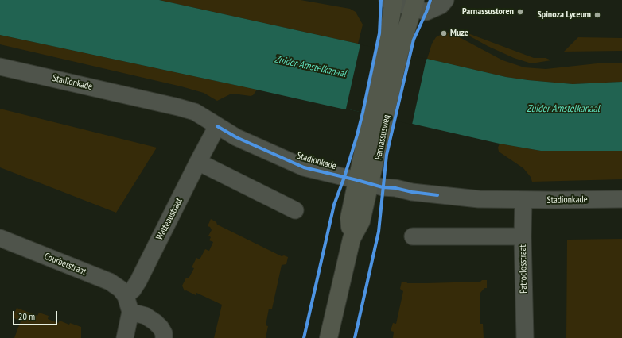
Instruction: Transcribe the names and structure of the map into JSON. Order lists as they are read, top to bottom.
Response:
{
  "streets": {
    "main road": ["Parnassusweg"],
    "street": [
      "Stadionkade",
      "Watteaustraat",
      "Courbetstraat",
      "Patroclosstraat"
    ]
  },
  "crossings": [
    ["Stadionkade", "Parnassusweg"],
    ["Stadionkade", "Watteaustraat"],
    ["Stadionkade", "Patroclosstraat"],
    ["Watteaustraat", "Courbetstraat"]
  ],
  "water": ["Zuider Amstelkanaal"],
  "places": ["Parnassustoren", "Spinoza Lyceum", "Muze"],
  "scale_bar": "20 m"
}
